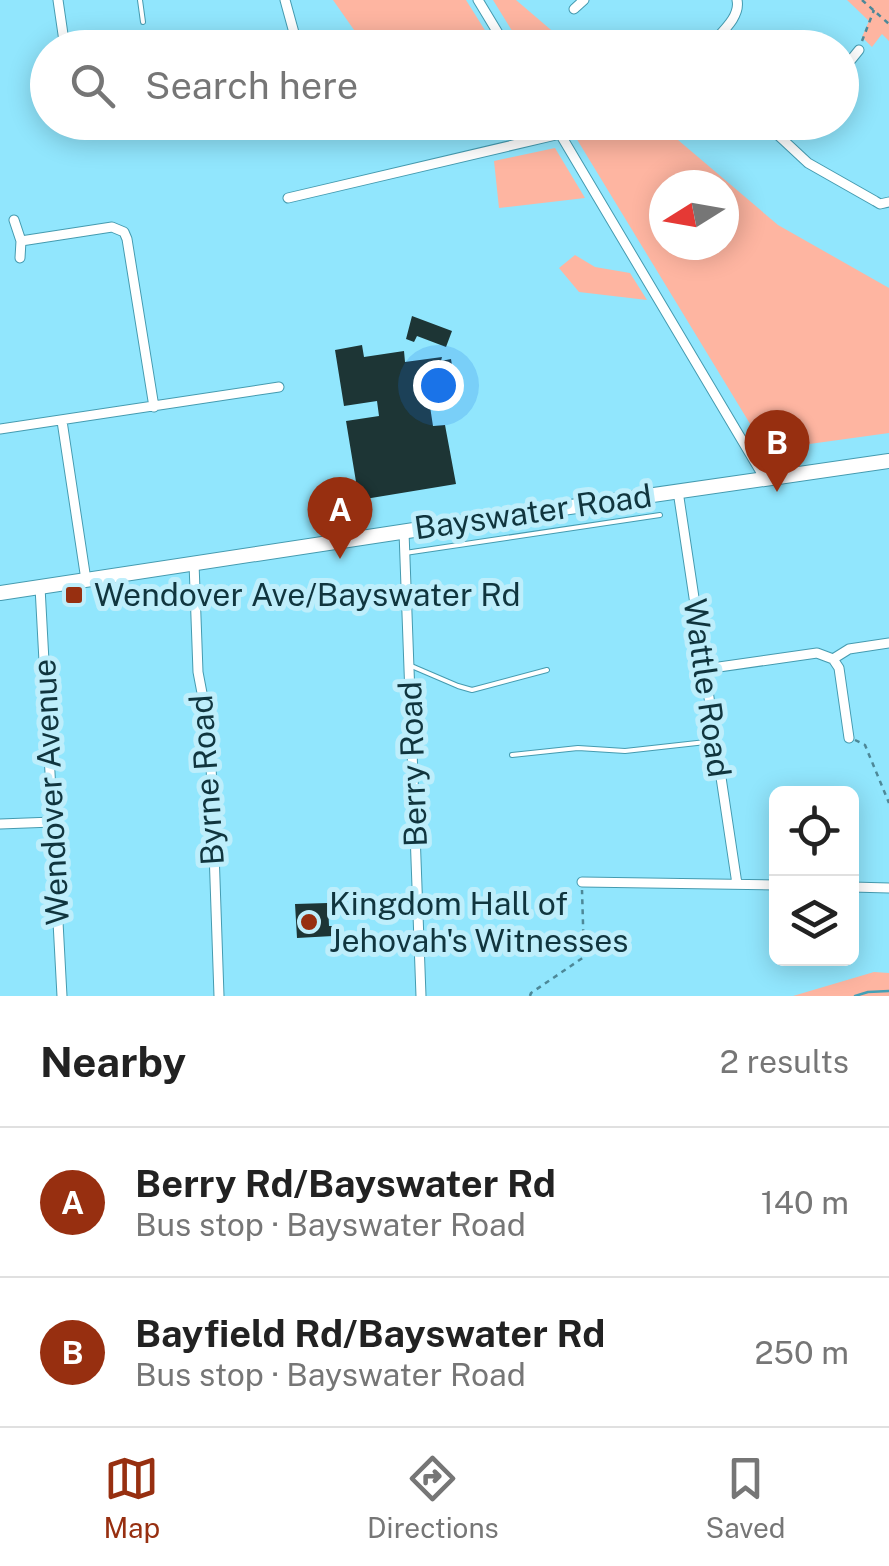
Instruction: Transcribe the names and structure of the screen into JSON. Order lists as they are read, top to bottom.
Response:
{
  "streets": {
    "main road": ["Bayswater Road"],
    "street": [
      "Wattle Road",
      "Berry Road",
      "Byrne Road",
      "Wendover Avenue"
    ]
  },
  "crossings": [
    ["Bayswater Road", "Wattle Road"],
    ["Bayswater Road", "Berry Road"],
    ["Bayswater Road", "Byrne Road"],
    ["Bayswater Road", "Wendover Avenue"]
  ],
  "places": {
    "transit": ["Wendover Ave/Bayswater Rd"],
    "other": ["Kingdom Hall of Jehovah's Witnesses"]
  },
  "north": "left",
  "page": {
    "search": "Search here",
    "pins": ["B", "A"],
    "heading": ["Nearby", "2 results"],
    "list": [
      {
        "mark": "A",
        "name": "Berry Rd/Bayswater Rd",
        "note": "Bus stop · Bayswater Road",
        "value": "140 m"
      },
      {
        "mark": "B",
        "name": "Bayfield Rd/Bayswater Rd",
        "note": "Bus stop · Bayswater Road",
        "value": "250 m"
      }
    ],
    "nav": ["Map", "Directions", "Saved"]
  }
}
